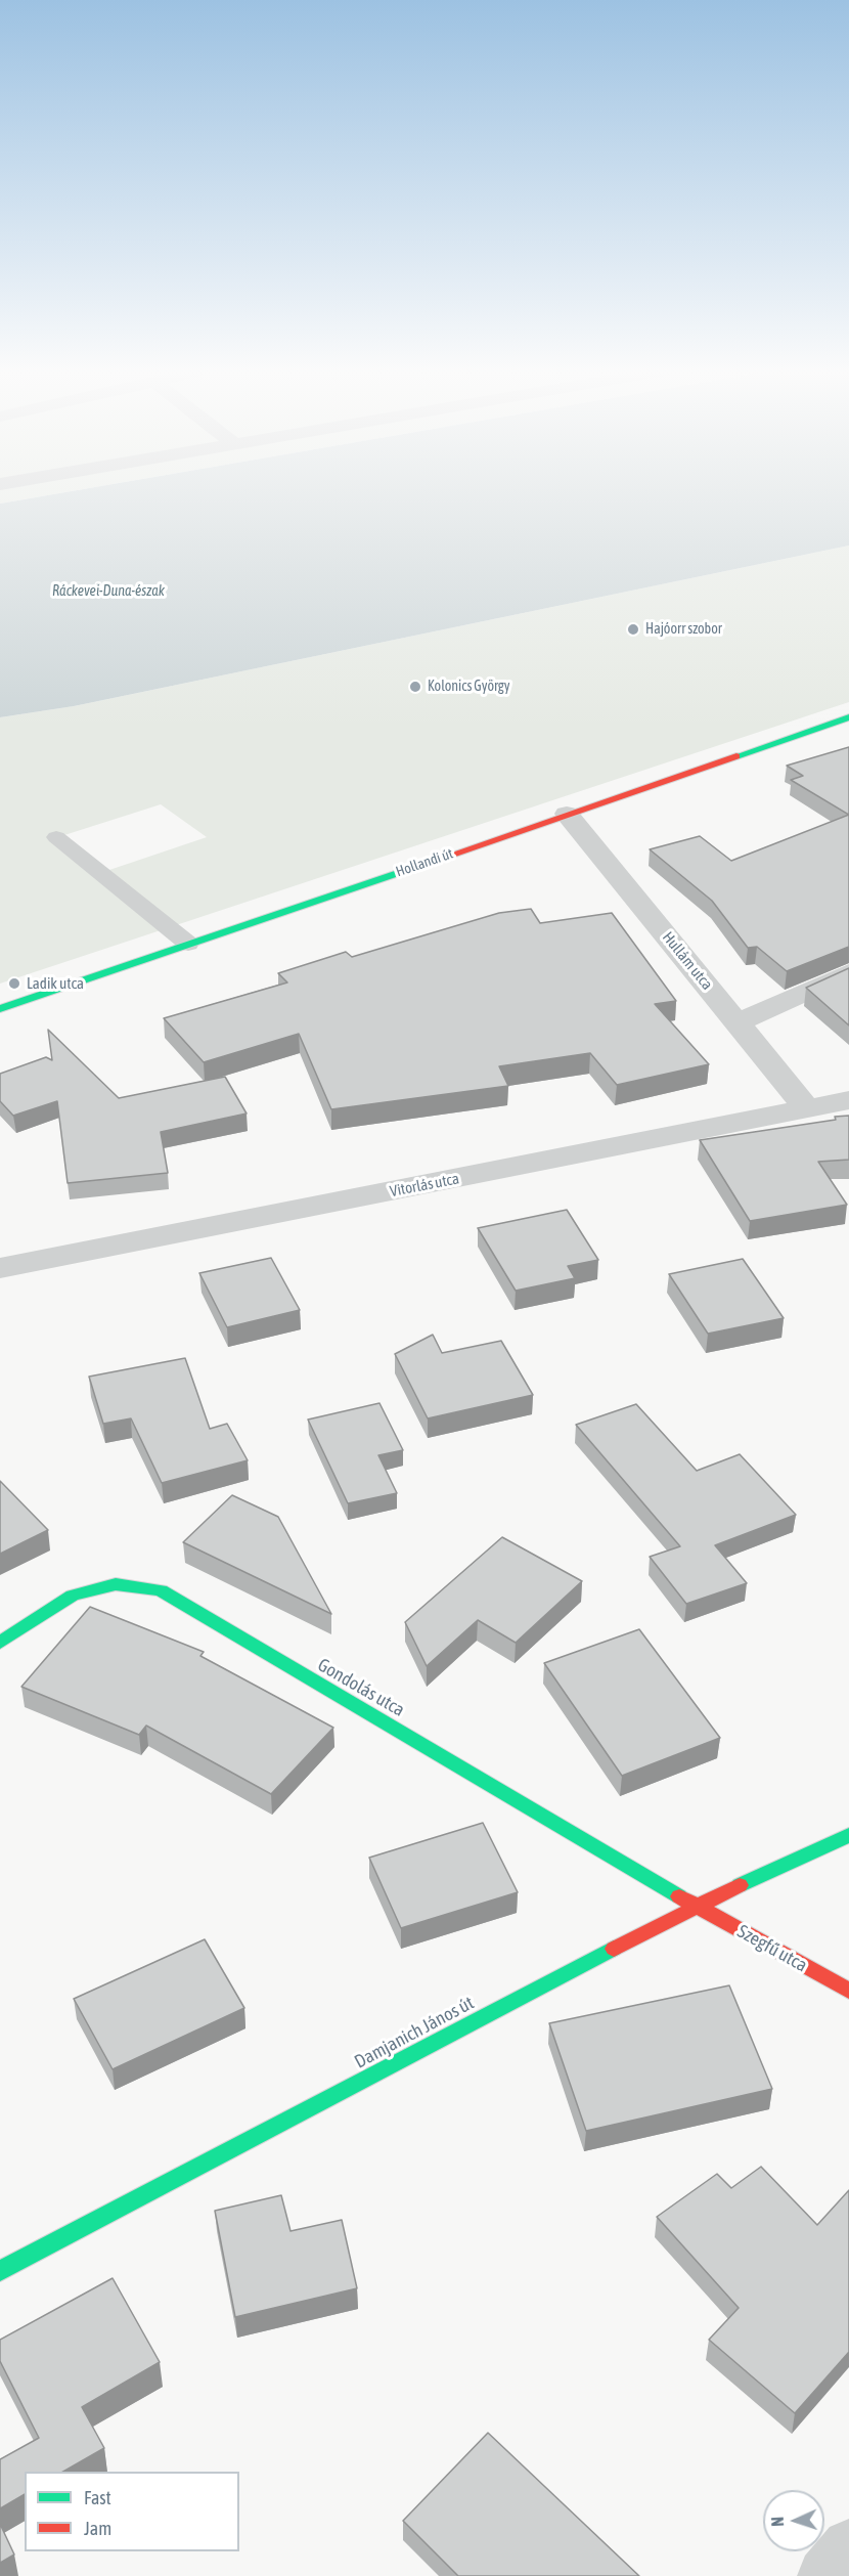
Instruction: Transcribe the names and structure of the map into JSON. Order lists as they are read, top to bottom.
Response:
{
  "streets": {
    "street": [
      "Hollandi út",
      "Hullám utca",
      "Vitorlás utca",
      "Gondolás utca",
      "Szegfű utca",
      "Damjanich János út"
    ]
  },
  "crossings": [
    ["Hollandi út", "Hullám utca"],
    ["Hullám utca", "Vitorlás utca"],
    ["Gondolás utca", "Szegfű utca"],
    ["Gondolás utca", "Damjanich János út"],
    ["Szegfű utca", "Damjanich János út"]
  ],
  "water": ["Ráckevei-Duna-észak"],
  "places": ["Hajóorr szobor", "Kolonics György", "Ladik utca"],
  "legend": ["Fast", "Jam"],
  "north": "left"
}
